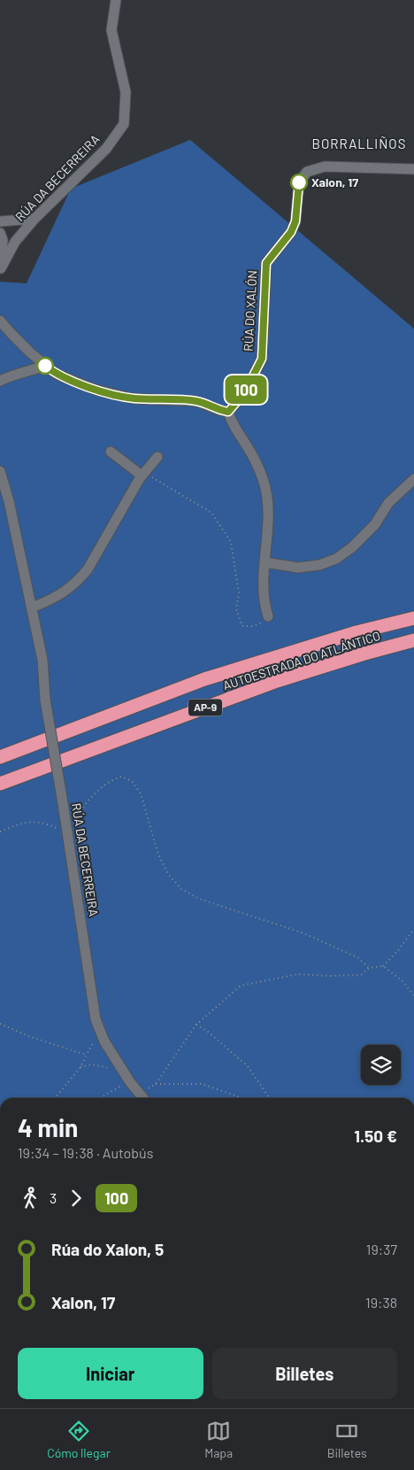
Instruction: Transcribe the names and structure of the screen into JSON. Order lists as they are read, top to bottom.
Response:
{
  "streets": {
    "highway": ["AUTOESTRADA DO ATLÁNTICO", "AP-9"],
    "street": ["RÚA DA BECERREIRA", "RÚA DO XALÓN"]
  },
  "districts": ["BORRALLIÑOS"],
  "places": ["Xalon, 17"],
  "lines": ["bus line 100"],
  "page": {
    "on_map": "100",
    "heading": ["4 min", "19:34 – 19:38 · Autobús", "1.50 €"],
    "legs": ["3", "100"],
    "list": [
      {
        "name": "Rúa do Xalon, 5",
        "value": "19:37"
      },
      {
        "name": "Xalon, 17",
        "value": "19:38"
      }
    ],
    "buttons": ["Iniciar", "Billetes"],
    "tabs": ["Cómo llegar", "Mapa", "Billetes"]
  }
}
